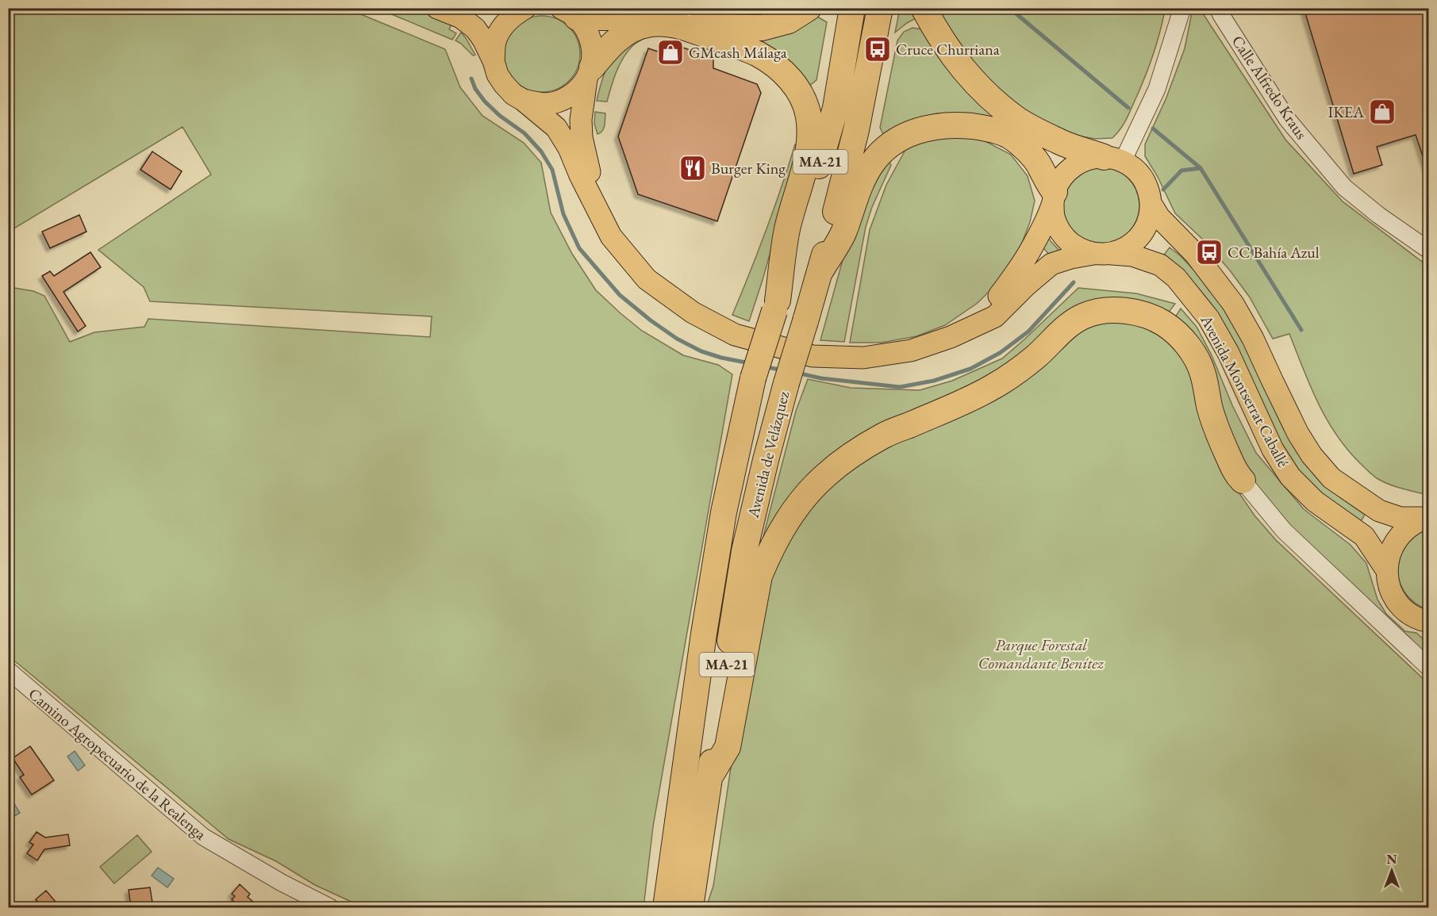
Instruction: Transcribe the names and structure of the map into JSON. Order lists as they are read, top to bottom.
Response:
{
  "streets": {
    "highway": ["MA-21", "Avenida de Velázquez"],
    "main road": ["Avenida Montserrat Caballé"],
    "street": ["Calle Alfredo Kraus", "Camino Agropecuario de la Realenga"]
  },
  "parks": ["Parque Forestal Comandante Benítez"],
  "places": {
    "bus stop": ["Cruce Churriana", "CC Bahía Azul"],
    "shop": ["GMcash Málaga", "IKEA"],
    "restaurant": ["Burger King"]
  },
  "north": "top"
}
